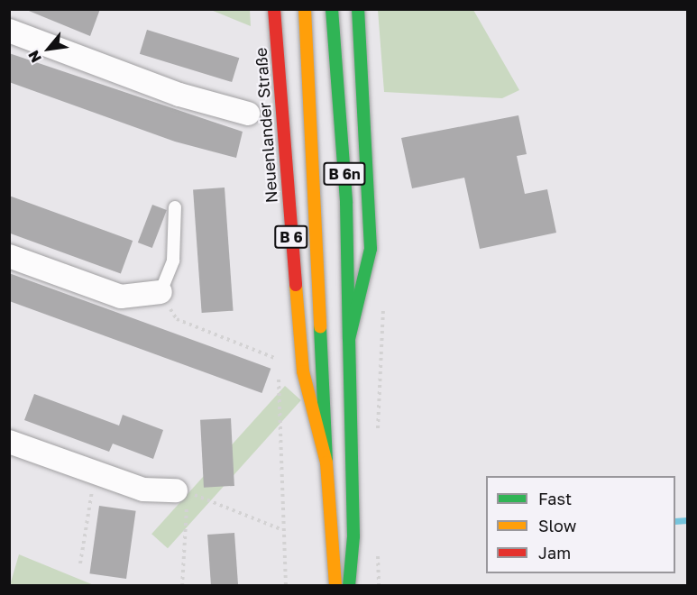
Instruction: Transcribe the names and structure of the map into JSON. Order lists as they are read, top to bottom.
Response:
{
  "streets": {
    "main road": ["Neuenlander Straße", "B 6n", "B 6"]
  },
  "legend": ["Fast", "Slow", "Jam"],
  "north": "bottom left"
}
